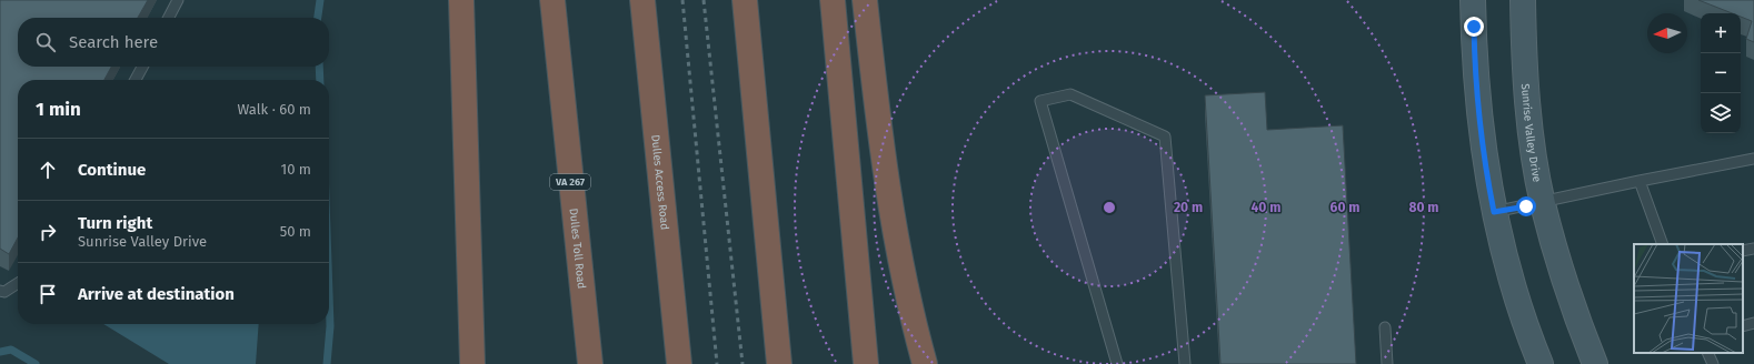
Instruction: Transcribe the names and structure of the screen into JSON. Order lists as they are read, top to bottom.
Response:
{
  "streets": {
    "highway": ["VA 267", "Dulles Access Road", "Dulles Toll Road"],
    "main road": ["Sunrise Valley Drive"]
  },
  "north": "left",
  "page": {
    "map_buttons": ["+", "−"],
    "search": "Search here",
    "heading": ["1 min", "Walk · 60 m"],
    "list": [
      ["Continue", "10 m"],
      ["Turn right", "Sunrise Valley Drive", "50 m"],
      "Arrive at destination"
    ]
  },
  "rings": [
    "20 m",
    "40 m",
    "60 m",
    "80 m"
  ]
}
